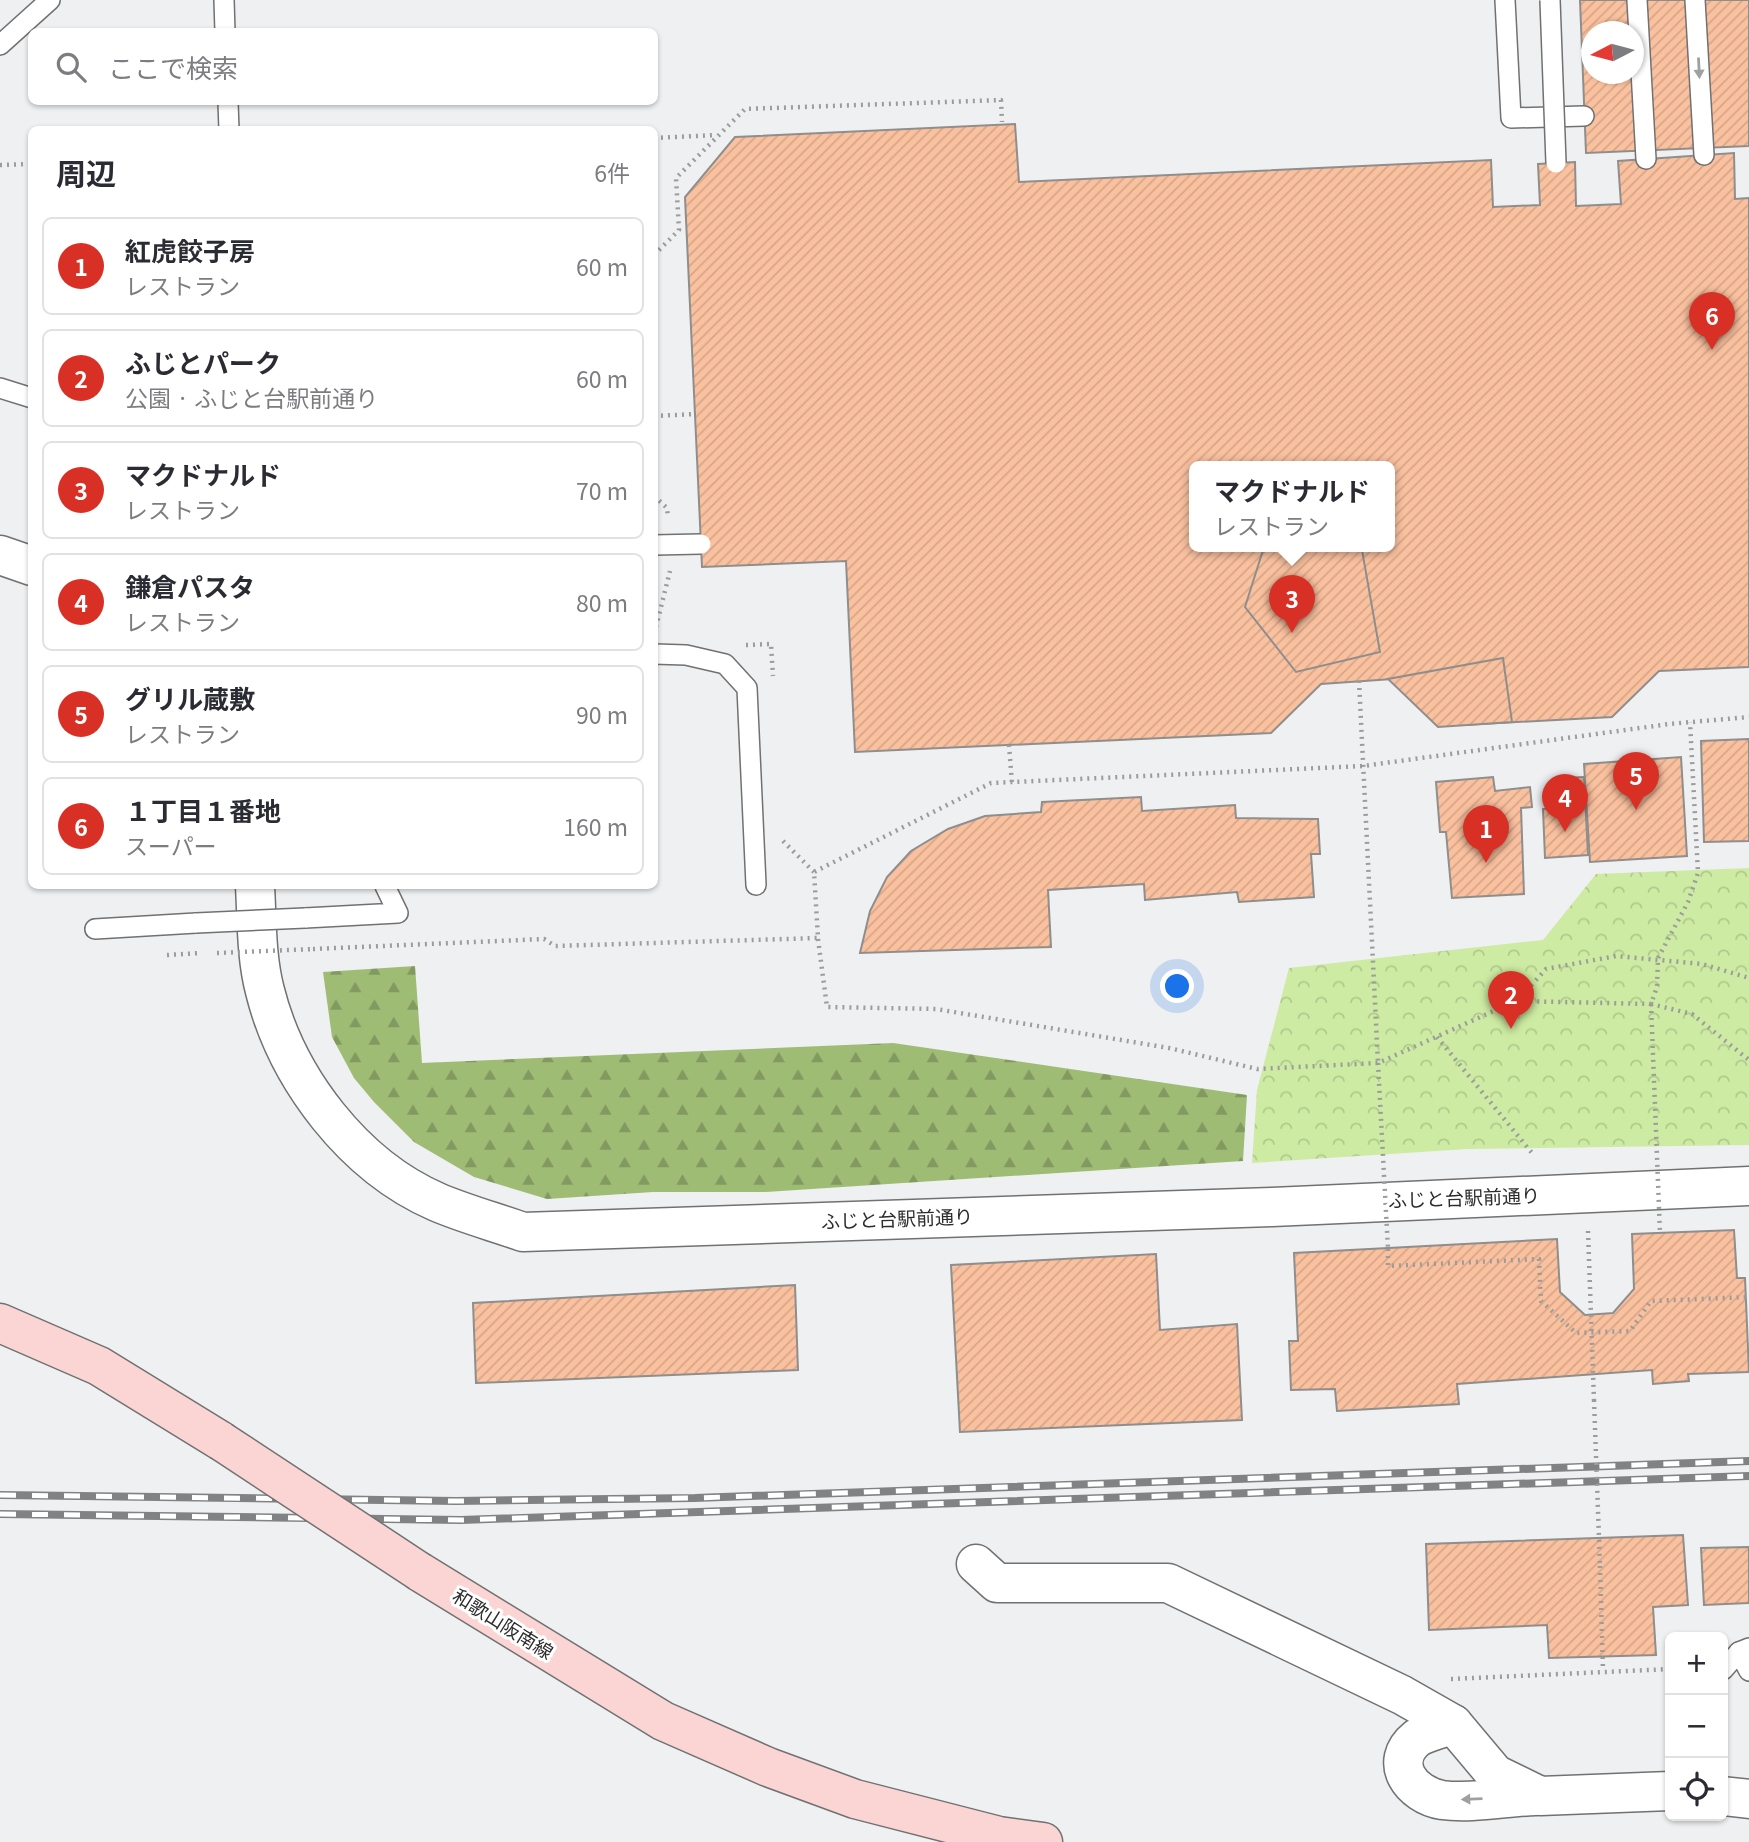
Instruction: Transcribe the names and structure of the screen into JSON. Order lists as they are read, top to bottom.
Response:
{
  "streets": {
    "main road": ["和歌山阪南線"],
    "street": ["ふじと台駅前通り"]
  },
  "north": "left",
  "page": {
    "search": "ここで検索",
    "heading": ["周辺", "6件"],
    "list": [
      {
        "mark": "1",
        "name": "紅虎餃子房",
        "note": "レストラン",
        "value": "60 m"
      },
      {
        "mark": "2",
        "name": "ふじとパーク",
        "note": "公園 · ふじと台駅前通り",
        "value": "60 m"
      },
      {
        "mark": "3",
        "name": "マクドナルド",
        "note": "レストラン",
        "value": "70 m"
      },
      {
        "mark": "4",
        "name": "鎌倉パスタ",
        "note": "レストラン",
        "value": "80 m"
      },
      {
        "mark": "5",
        "name": "グリル蔵敷",
        "note": "レストラン",
        "value": "90 m"
      },
      {
        "mark": "6",
        "name": "１丁目１番地",
        "note": "スーパー",
        "value": "160 m"
      }
    ],
    "pins": [
      "6",
      "3",
      "5",
      "4",
      "1",
      "2"
    ],
    "popup": ["マクドナルド", "レストラン"],
    "map_buttons": ["+", "−"]
  }
}
